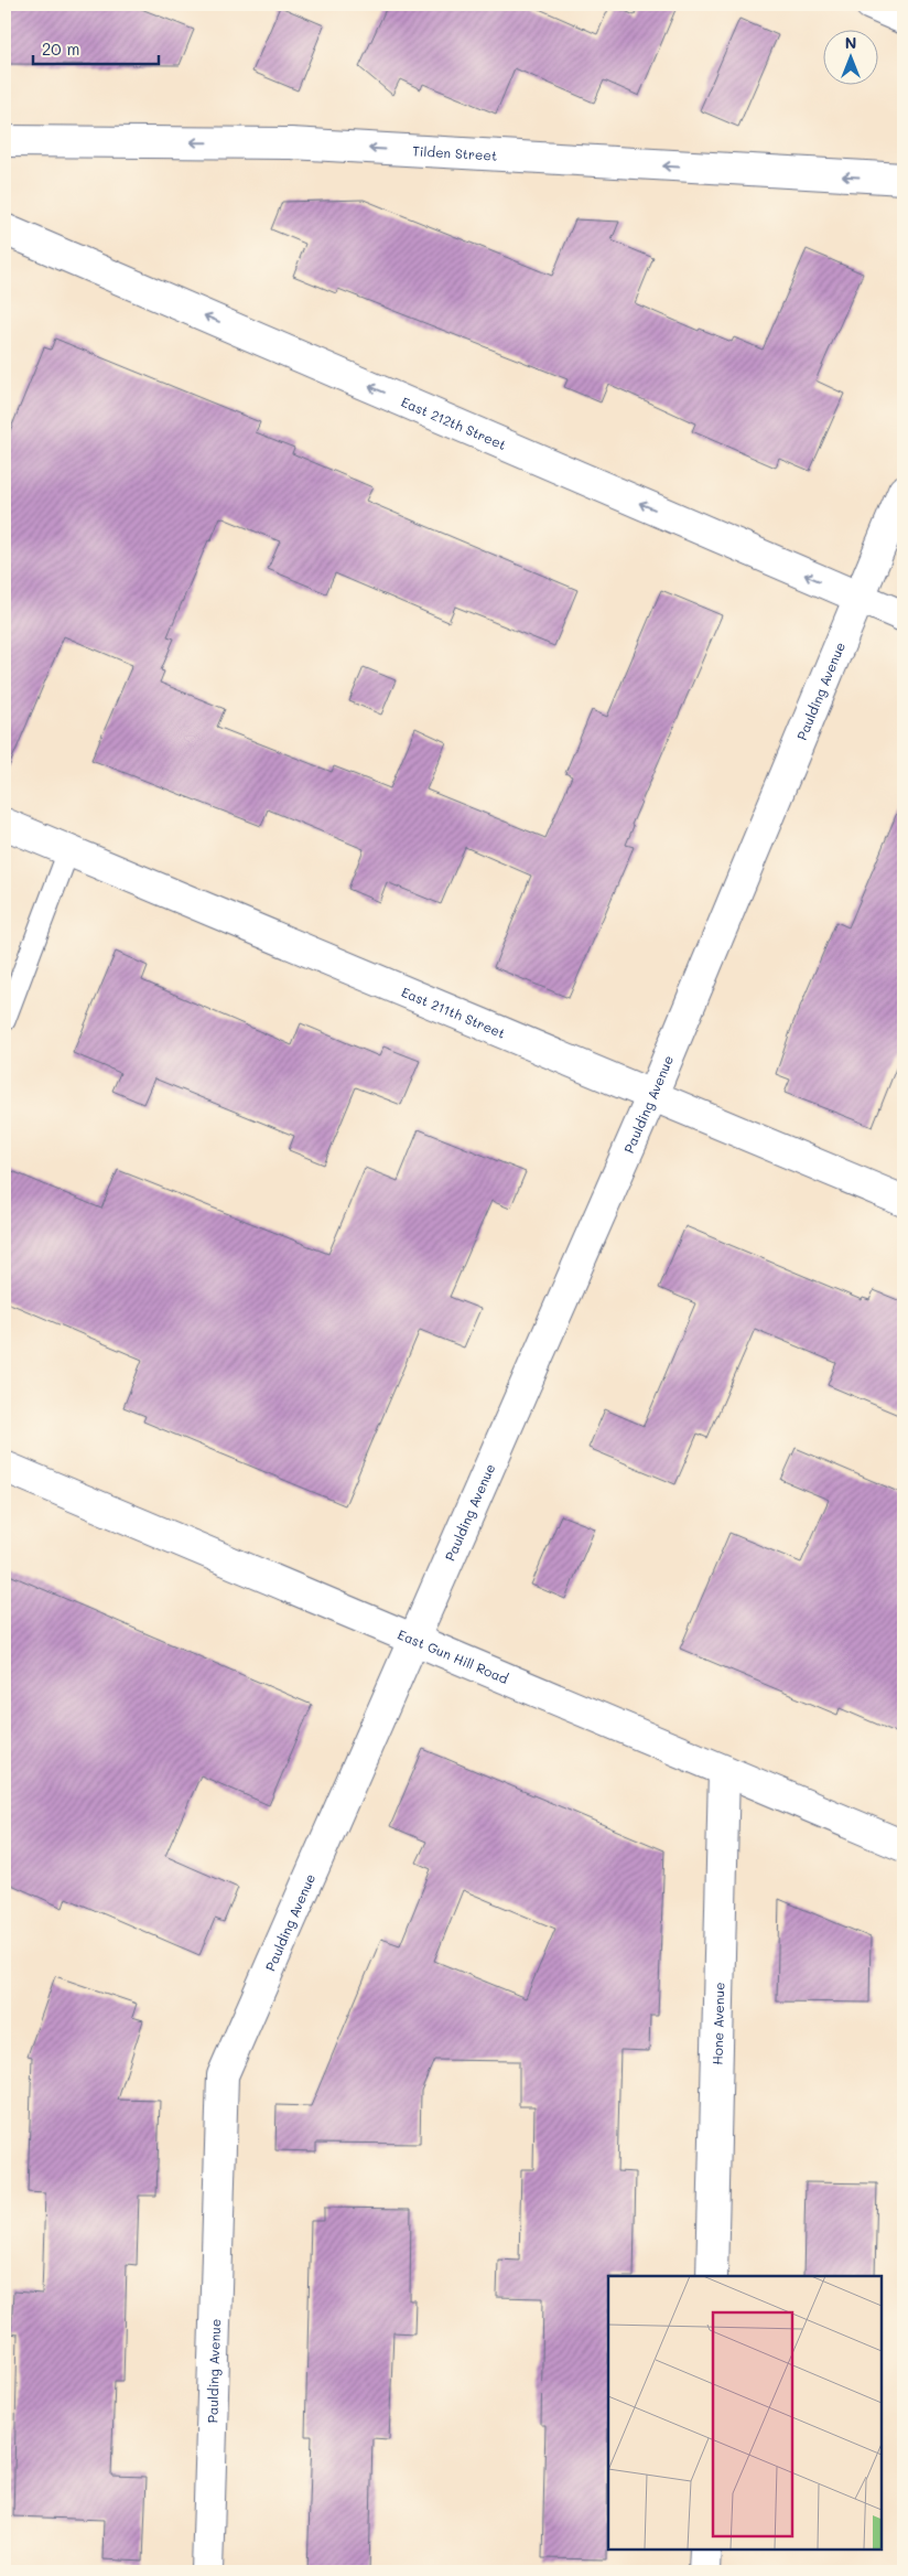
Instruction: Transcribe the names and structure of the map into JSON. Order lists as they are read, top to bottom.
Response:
{
  "streets": {
    "street": [
      "Tilden Street",
      "East 212th Street",
      "Paulding Avenue",
      "East 211th Street",
      "East Gun Hill Road",
      "Hone Avenue"
    ]
  },
  "crossings": [
    ["East 212th Street", "Paulding Avenue"],
    ["Paulding Avenue", "East 211th Street"],
    ["Paulding Avenue", "East Gun Hill Road"],
    ["East Gun Hill Road", "Hone Avenue"]
  ],
  "one_way": ["Tilden Street", "East 212th Street"],
  "scale_bar": "20 m",
  "north": "top"
}
